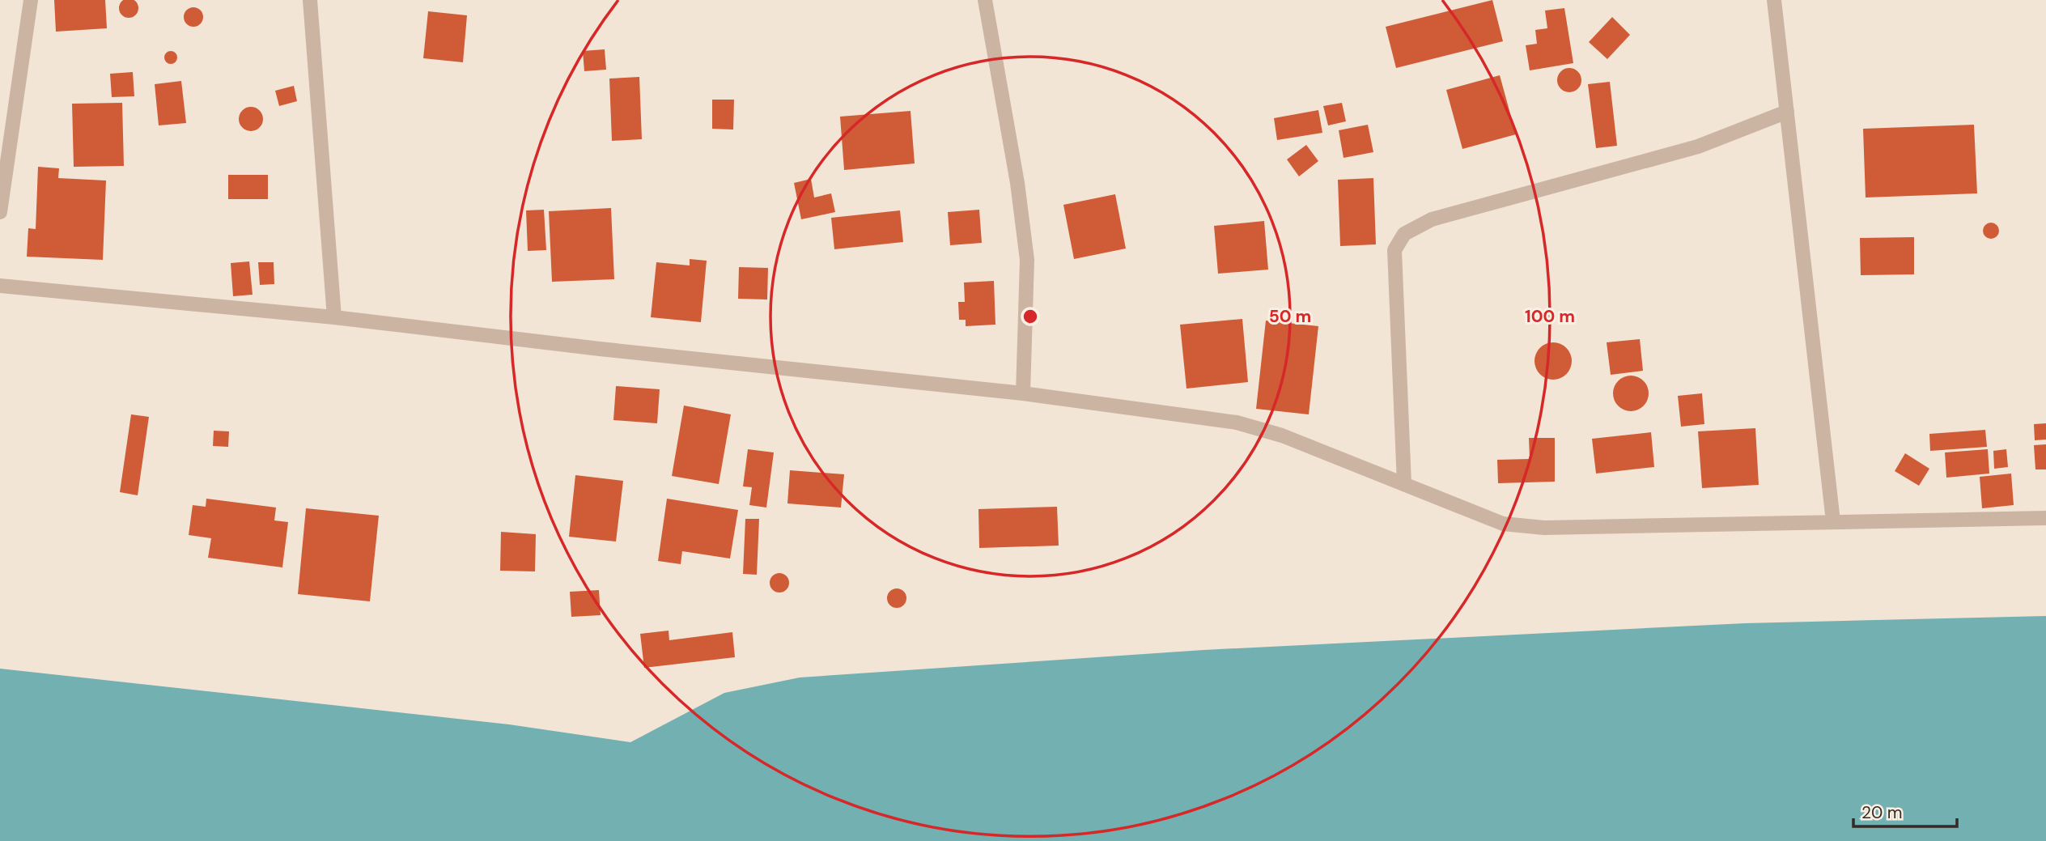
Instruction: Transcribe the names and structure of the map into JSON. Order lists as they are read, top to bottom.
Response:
{
  "scale_bar": "20 m",
  "rings": ["50 m", "100 m"]
}
